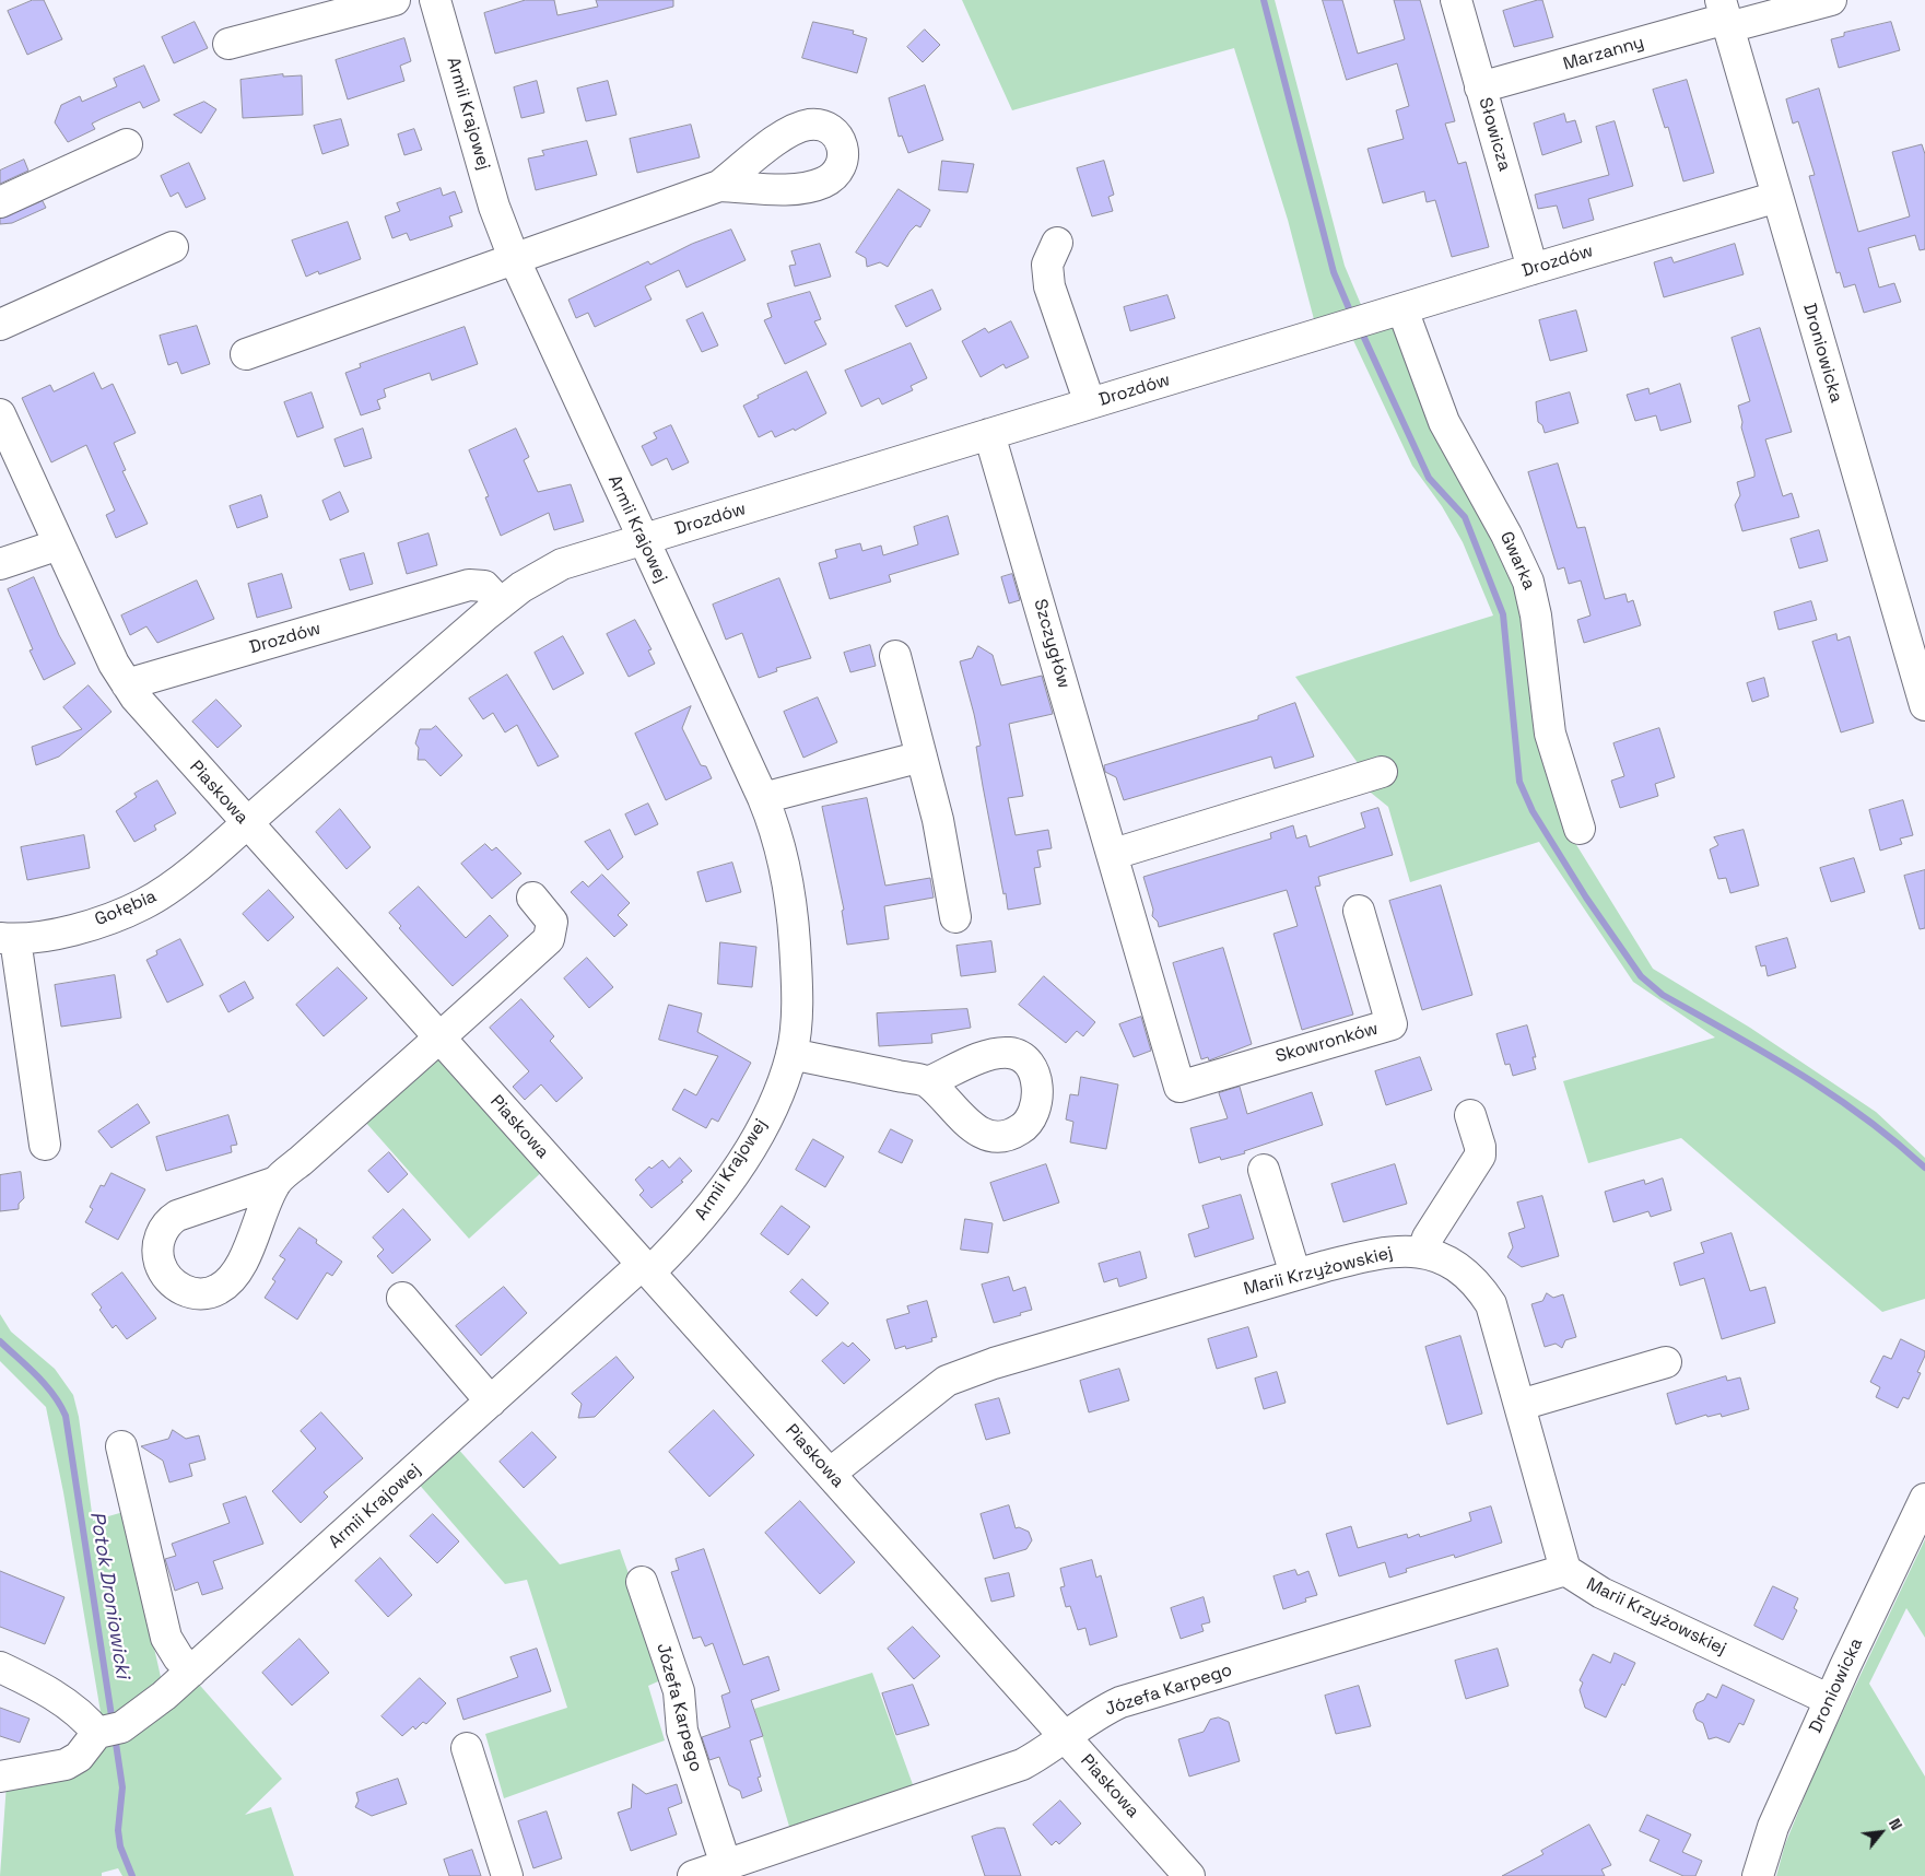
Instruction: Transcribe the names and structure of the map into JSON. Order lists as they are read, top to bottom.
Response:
{
  "streets": {
    "street": [
      "Marzanny",
      "Armii Krajowej",
      "Słowicza",
      "Drozdów",
      "Droniowicka",
      "Gwarka",
      "Szczygłów",
      "Piaskowa",
      "Gołębia",
      "Skowronków",
      "Marii Krzyżowskiej",
      "Józefa Karpego"
    ]
  },
  "crossings": [
    ["Marzanny", "Słowicza"],
    ["Marzanny", "Droniowicka"],
    ["Armii Krajowej", "Drozdów"],
    ["Armii Krajowej", "Piaskowa"],
    ["Słowicza", "Drozdów"],
    ["Drozdów", "Droniowicka"],
    ["Drozdów", "Gwarka"],
    ["Drozdów", "Szczygłów"],
    ["Drozdów", "Piaskowa"],
    ["Drozdów", "Gołębia"],
    ["Droniowicka", "Marii Krzyżowskiej"],
    ["Szczygłów", "Skowronków"],
    ["Piaskowa", "Gołębia"],
    ["Piaskowa", "Marii Krzyżowskiej"],
    ["Piaskowa", "Józefa Karpego"],
    ["Marii Krzyżowskiej", "Józefa Karpego"]
  ],
  "water": ["Potok Droniowicki"],
  "north": "top right"
}
